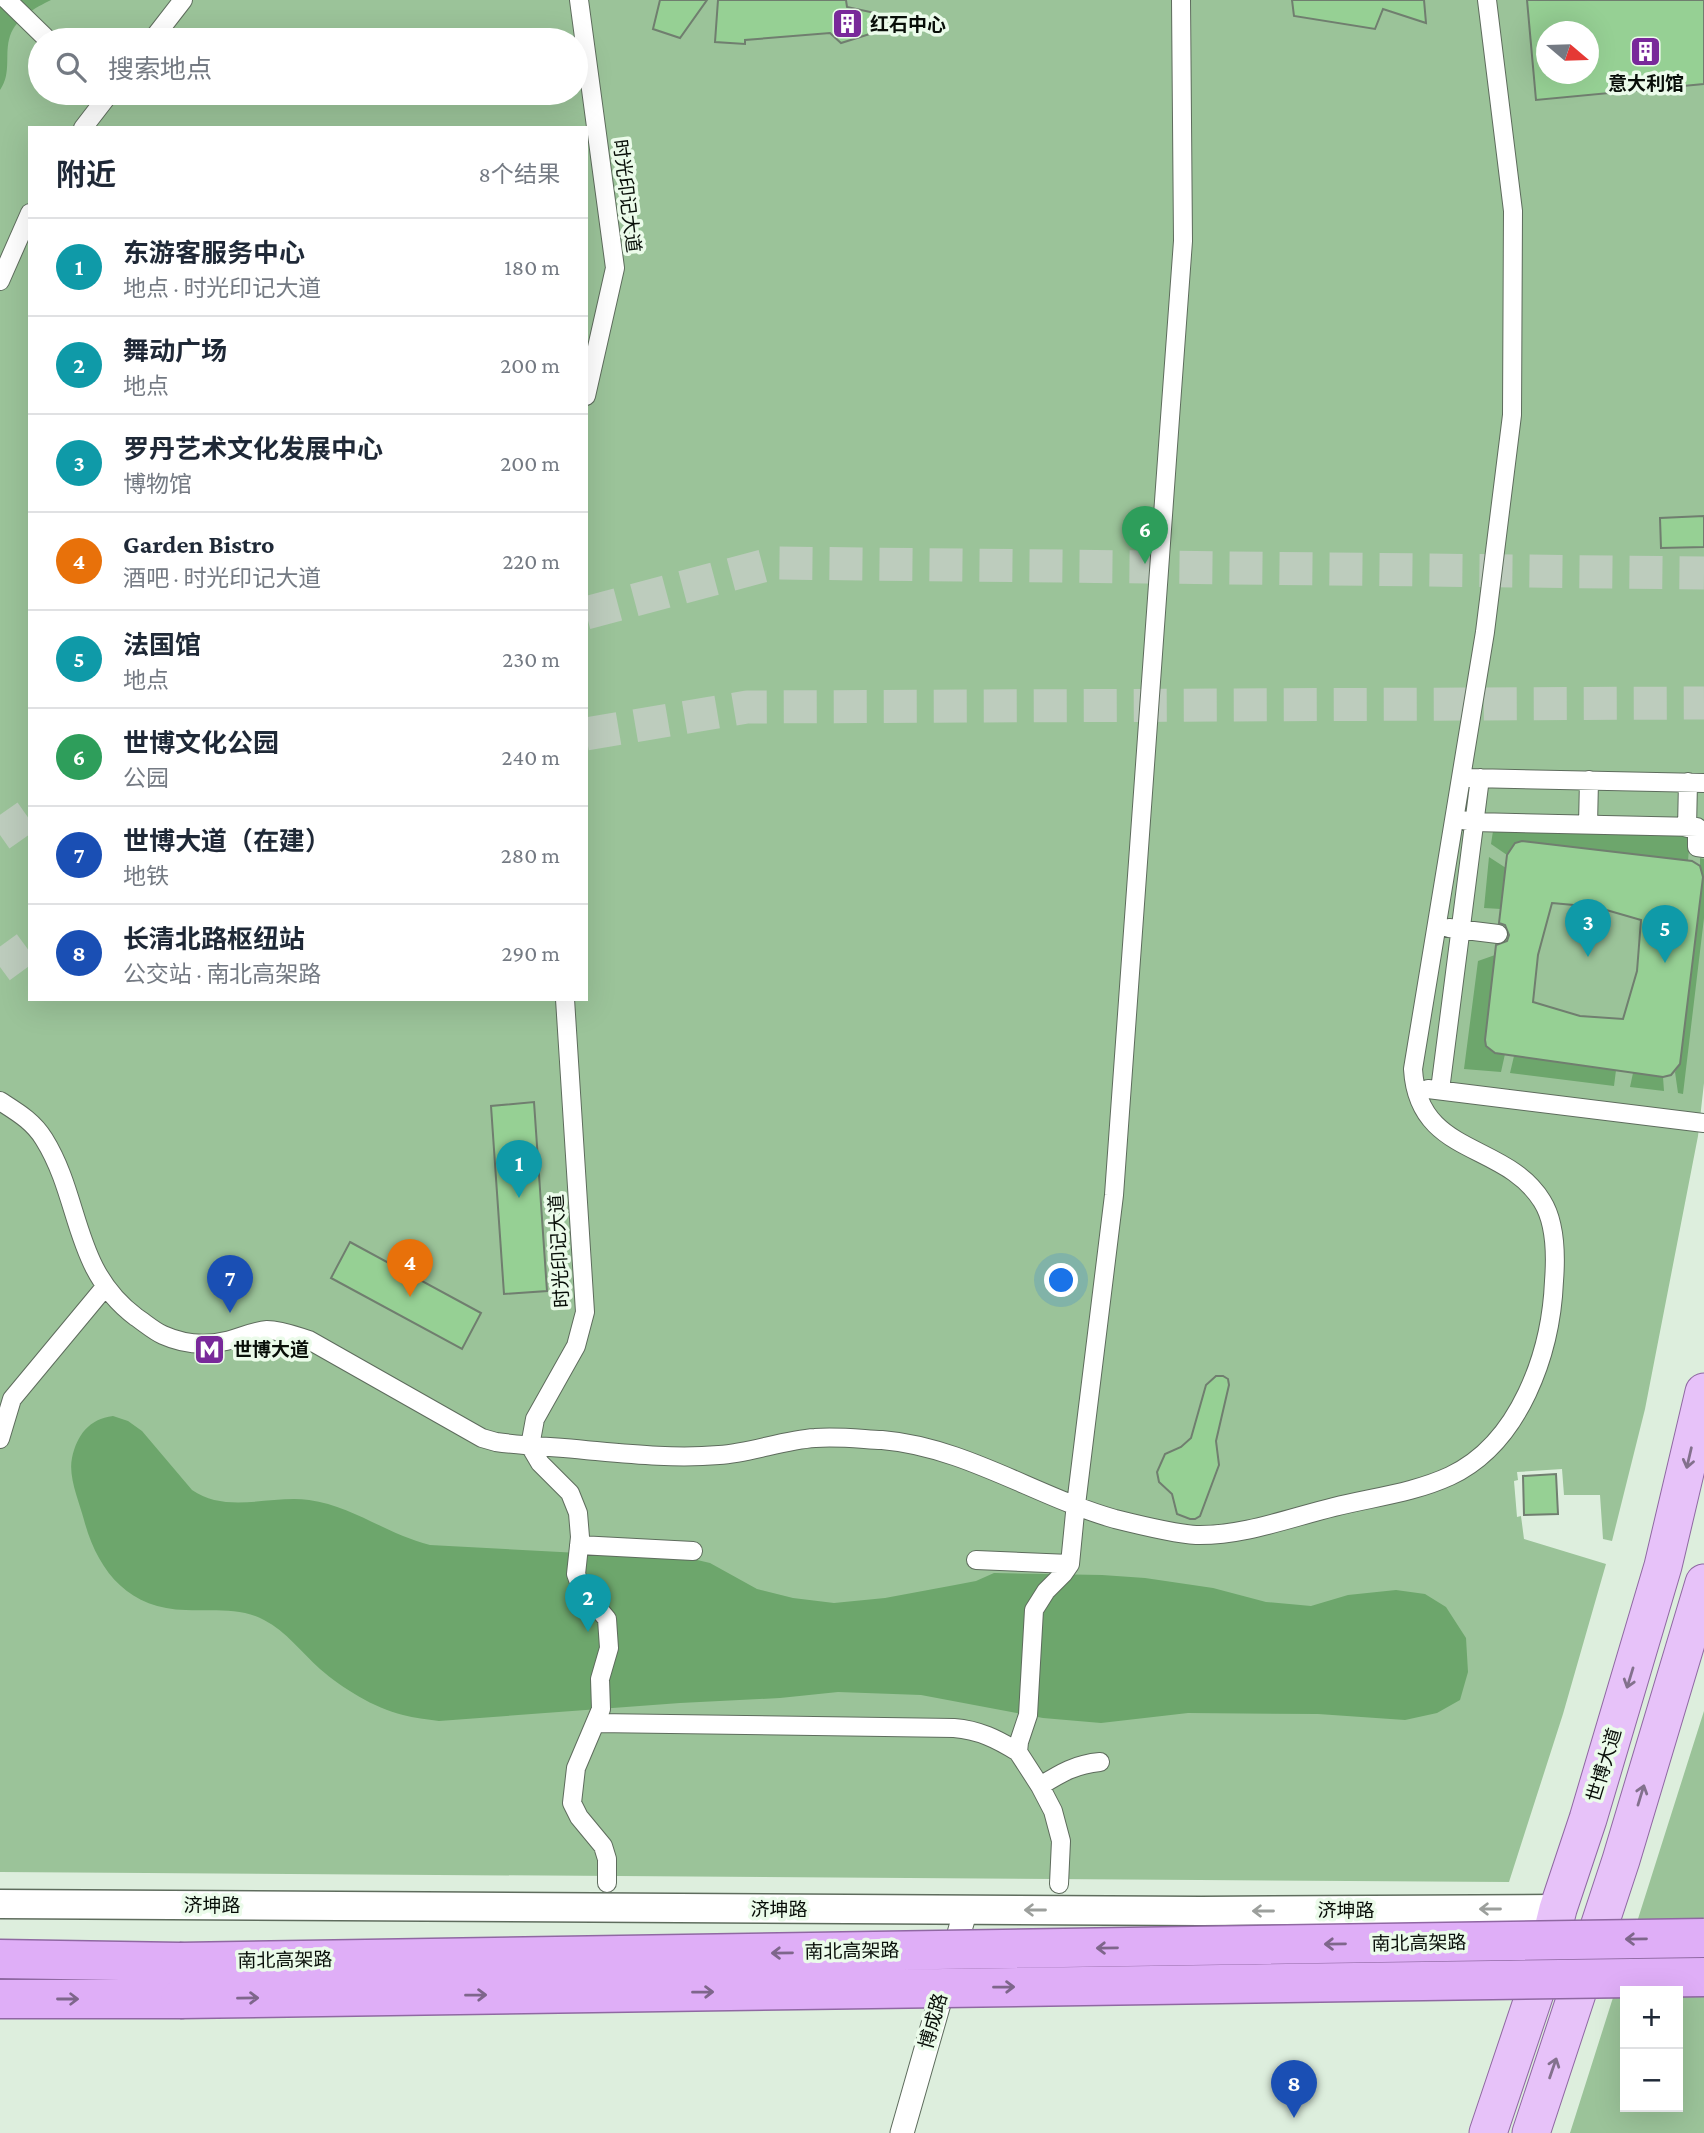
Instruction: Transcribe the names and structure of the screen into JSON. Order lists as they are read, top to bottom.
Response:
{
  "streets": {
    "highway": ["南北高架路"],
    "main road": ["世博大道"],
    "street": ["时光印记大道", "济坤路", "博成路"]
  },
  "crossings": [
    ["世博大道", "济坤路"],
    ["济坤路", "博成路"]
  ],
  "one_way": ["济坤路"],
  "places": {
    "building": ["红石中心", "意大利馆"],
    "metro station": ["世博大道"]
  },
  "north": "right",
  "page": {
    "search": "搜索地点",
    "heading": ["附近", "8个结果"],
    "list": [
      {
        "mark": "1",
        "name": "东游客服务中心",
        "note": "地点 · 时光印记大道",
        "value": "180 m"
      },
      {
        "mark": "2",
        "name": "舞动广场",
        "note": "地点",
        "value": "200 m"
      },
      {
        "mark": "3",
        "name": "罗丹艺术文化发展中心",
        "note": "博物馆",
        "value": "200 m"
      },
      {
        "mark": "4",
        "name": "Garden Bistro",
        "note": "酒吧 · 时光印记大道",
        "value": "220 m"
      },
      {
        "mark": "5",
        "name": "法国馆",
        "note": "地点",
        "value": "230 m"
      },
      {
        "mark": "6",
        "name": "世博文化公园",
        "note": "公园",
        "value": "240 m"
      },
      {
        "mark": "7",
        "name": "世博大道（在建）",
        "note": "地铁",
        "value": "280 m"
      },
      {
        "mark": "8",
        "name": "长清北路枢纽站",
        "note": "公交站 · 南北高架路",
        "value": "290 m"
      }
    ],
    "pins": [
      "6",
      "3",
      "5",
      "1",
      "4",
      "7",
      "2",
      "8"
    ],
    "map_buttons": ["+", "−"]
  }
}
